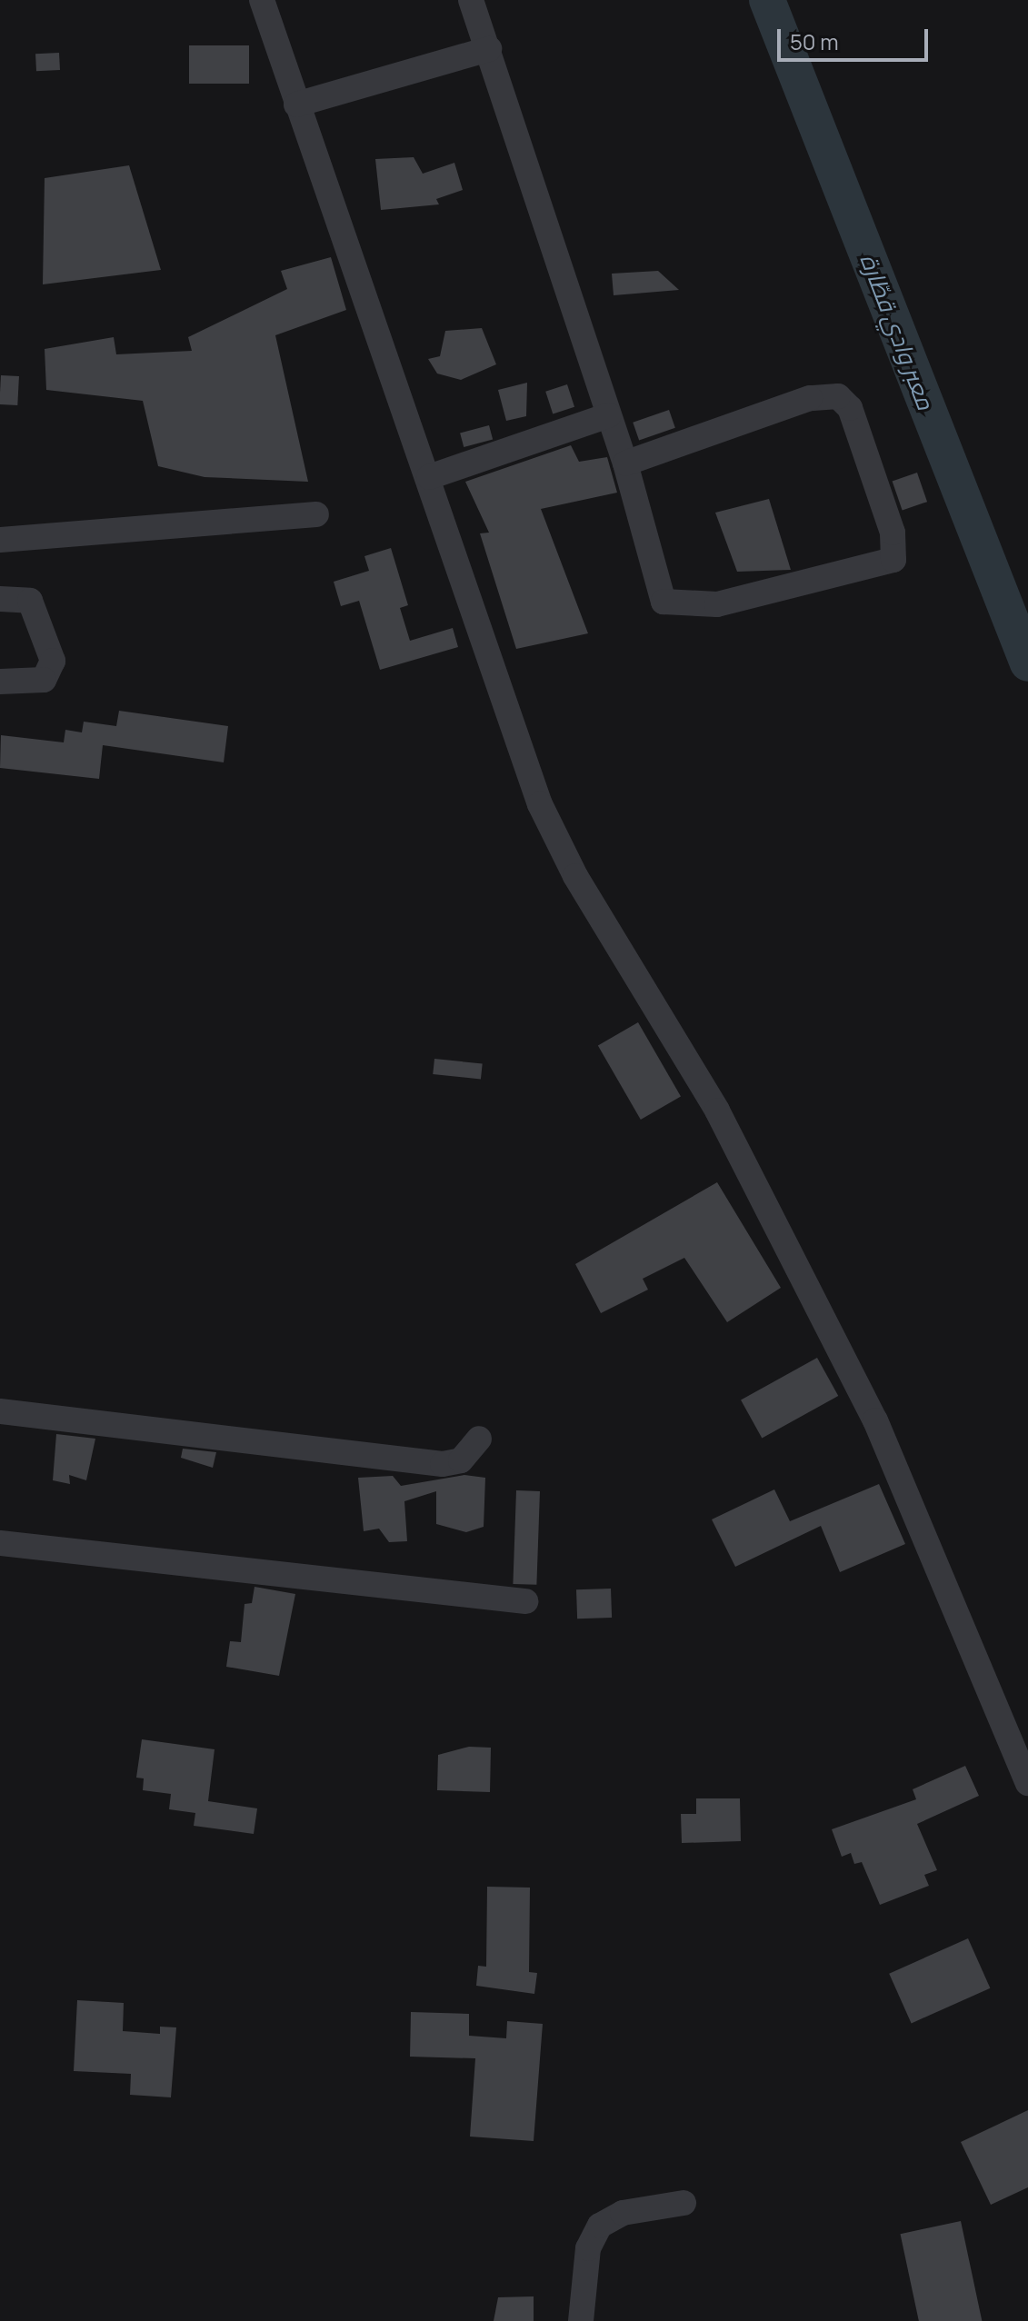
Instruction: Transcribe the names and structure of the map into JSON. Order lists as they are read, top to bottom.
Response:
{
  "water": ["معبر وادي قطّارة"],
  "scale_bar": "50 m"
}
